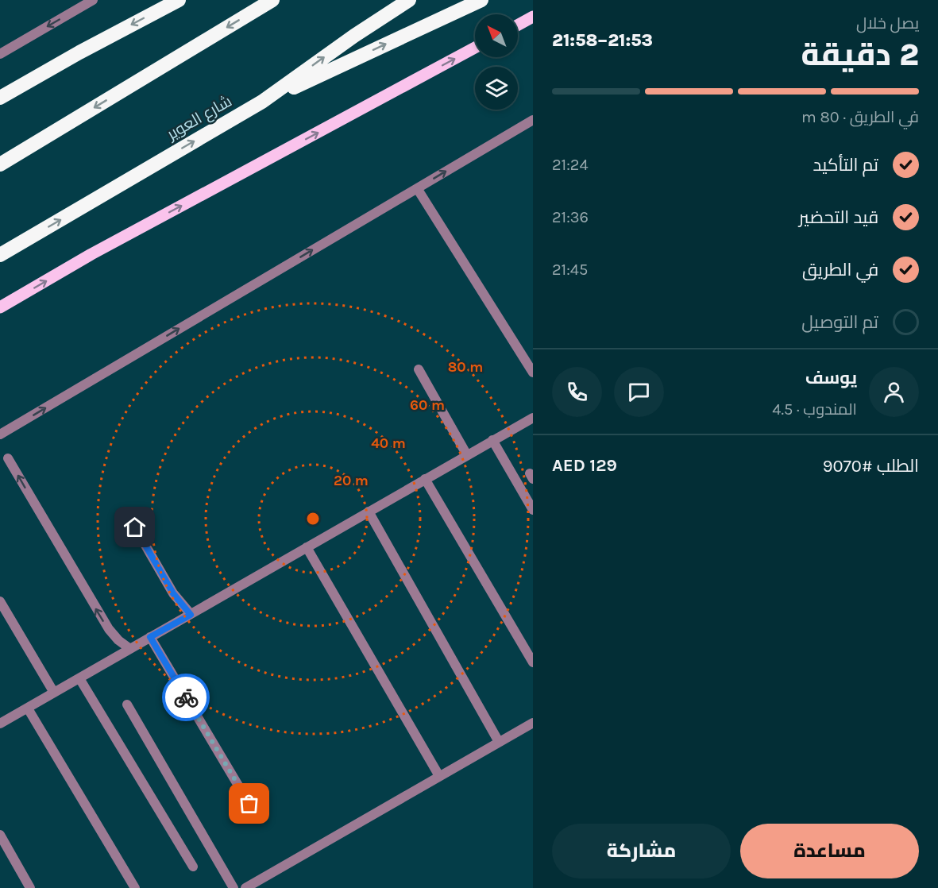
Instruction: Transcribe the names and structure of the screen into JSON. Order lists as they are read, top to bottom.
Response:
{
  "streets": {
    "highway": ["شارع العوير"]
  },
  "north": "top left",
  "page": {
    "heading": ["2 دقيقة", "يصل خلال", "21:53–21:58"],
    "panel": [
      "يوسف",
      "المندوب · 4.5",
      "الطلب #9070",
      "AED 129"
    ],
    "bar": "في الطريق · 80 m",
    "list": [
      ["تم التأكيد", "21:24"],
      ["قيد التحضير", "21:36"],
      ["في الطريق", "21:45"],
      "تم التوصيل"
    ],
    "buttons": ["مساعدة", "مشاركة"]
  },
  "rings": [
    "80 m",
    "60 m",
    "40 m",
    "20 m"
  ]
}
